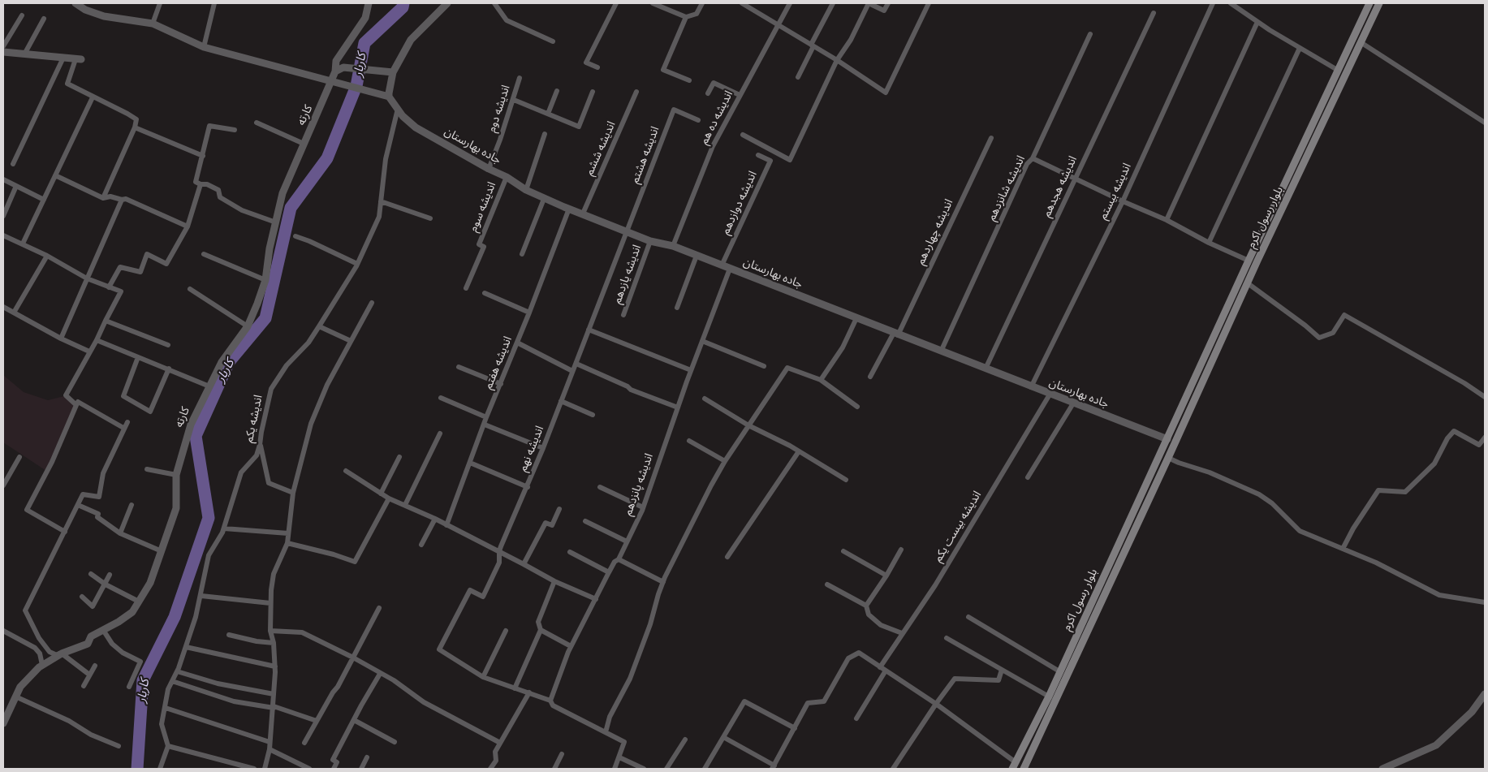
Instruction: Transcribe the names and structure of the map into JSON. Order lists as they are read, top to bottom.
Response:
{
  "streets": {
    "main road": ["بلوار رسول اکرم"],
    "street": [
      "اندیشه دوم",
      "کارته",
      "اندیشه ده هم",
      "جاده بهارستان",
      "اندیشه ششم",
      "اندیشه هشتم",
      "اندیشه هجدهم",
      "اندیشه شانزدهم",
      "اندیشه بیستم",
      "اندیشه دوازدهم",
      "اندیشه سوم",
      "اندیشه چهاردهم",
      "اندیشه یازدهم",
      "اندیشه هفتم",
      "اندیشه یکم",
      "اندیشه نهم",
      "اندیشه پانزدهم",
      "اندیشه بیست یکم"
    ]
  },
  "crossings": [
    ["اندیشه دوم", "جاده بهارستان"],
    ["اندیشه ده هم", "جاده بهارستان"],
    ["جاده بهارستان", "اندیشه ششم"],
    ["جاده بهارستان", "اندیشه هشتم"],
    ["جاده بهارستان", "اندیشه هجدهم"],
    ["جاده بهارستان", "اندیشه شانزدهم"],
    ["جاده بهارستان", "اندیشه بیستم"],
    ["جاده بهارستان", "اندیشه دوازدهم"],
    ["جاده بهارستان", "اندیشه سوم"],
    ["جاده بهارستان", "بلوار رسول اکرم"],
    ["جاده بهارستان", "اندیشه چهاردهم"],
    ["جاده بهارستان", "اندیشه یازدهم"],
    ["جاده بهارستان", "اندیشه هفتم"],
    ["جاده بهارستان", "اندیشه یکم"],
    ["جاده بهارستان", "اندیشه نهم"],
    ["جاده بهارستان", "اندیشه پانزدهم"],
    ["جاده بهارستان", "اندیشه بیست یکم"],
    ["اندیشه هشتم", "اندیشه نهم"]
  ],
  "water": ["کاربار"]
}
